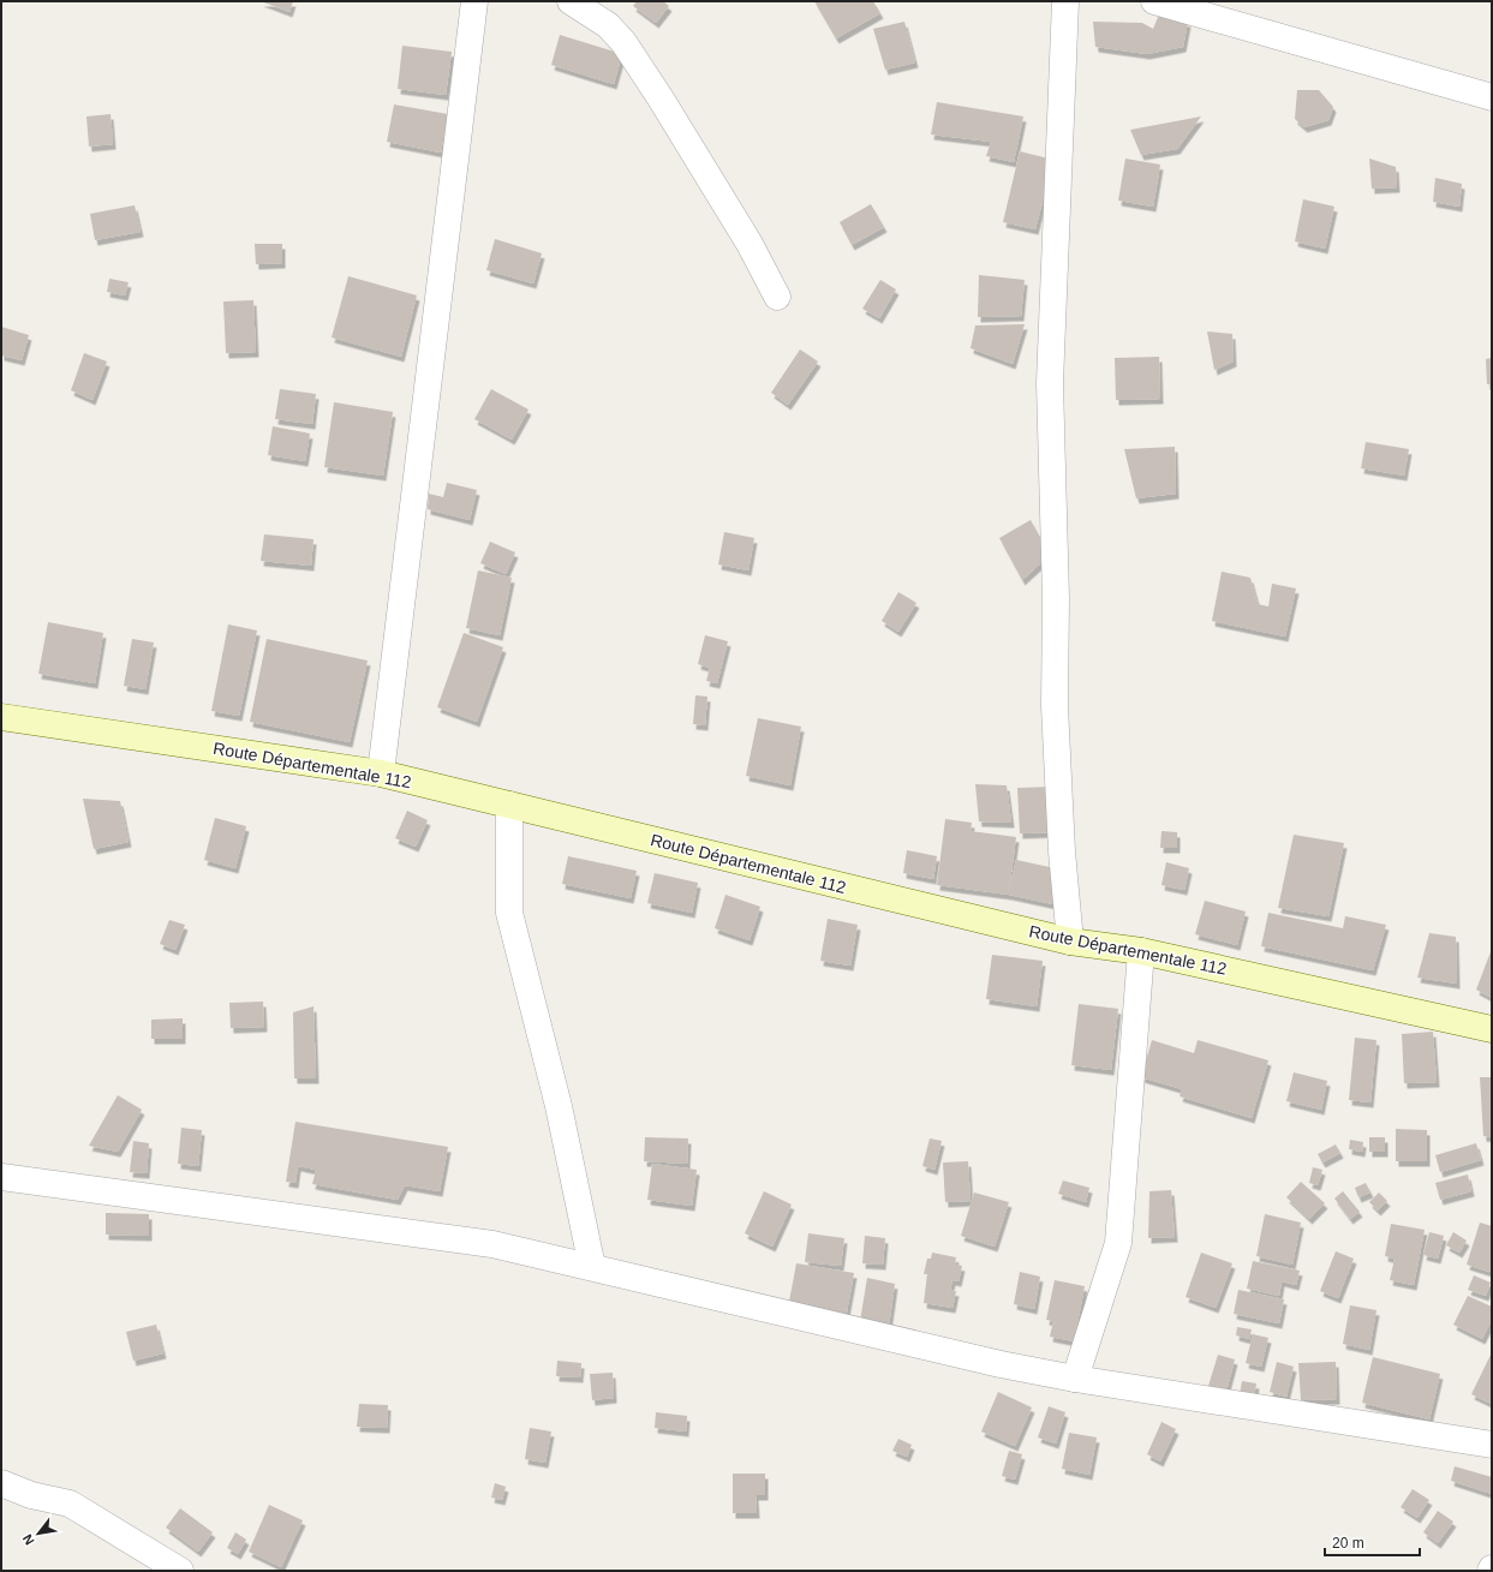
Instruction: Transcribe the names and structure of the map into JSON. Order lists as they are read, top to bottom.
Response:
{
  "streets": {
    "main road": ["Route Départementale 112"]
  },
  "scale_bar": "20 m",
  "north": "bottom left"
}
